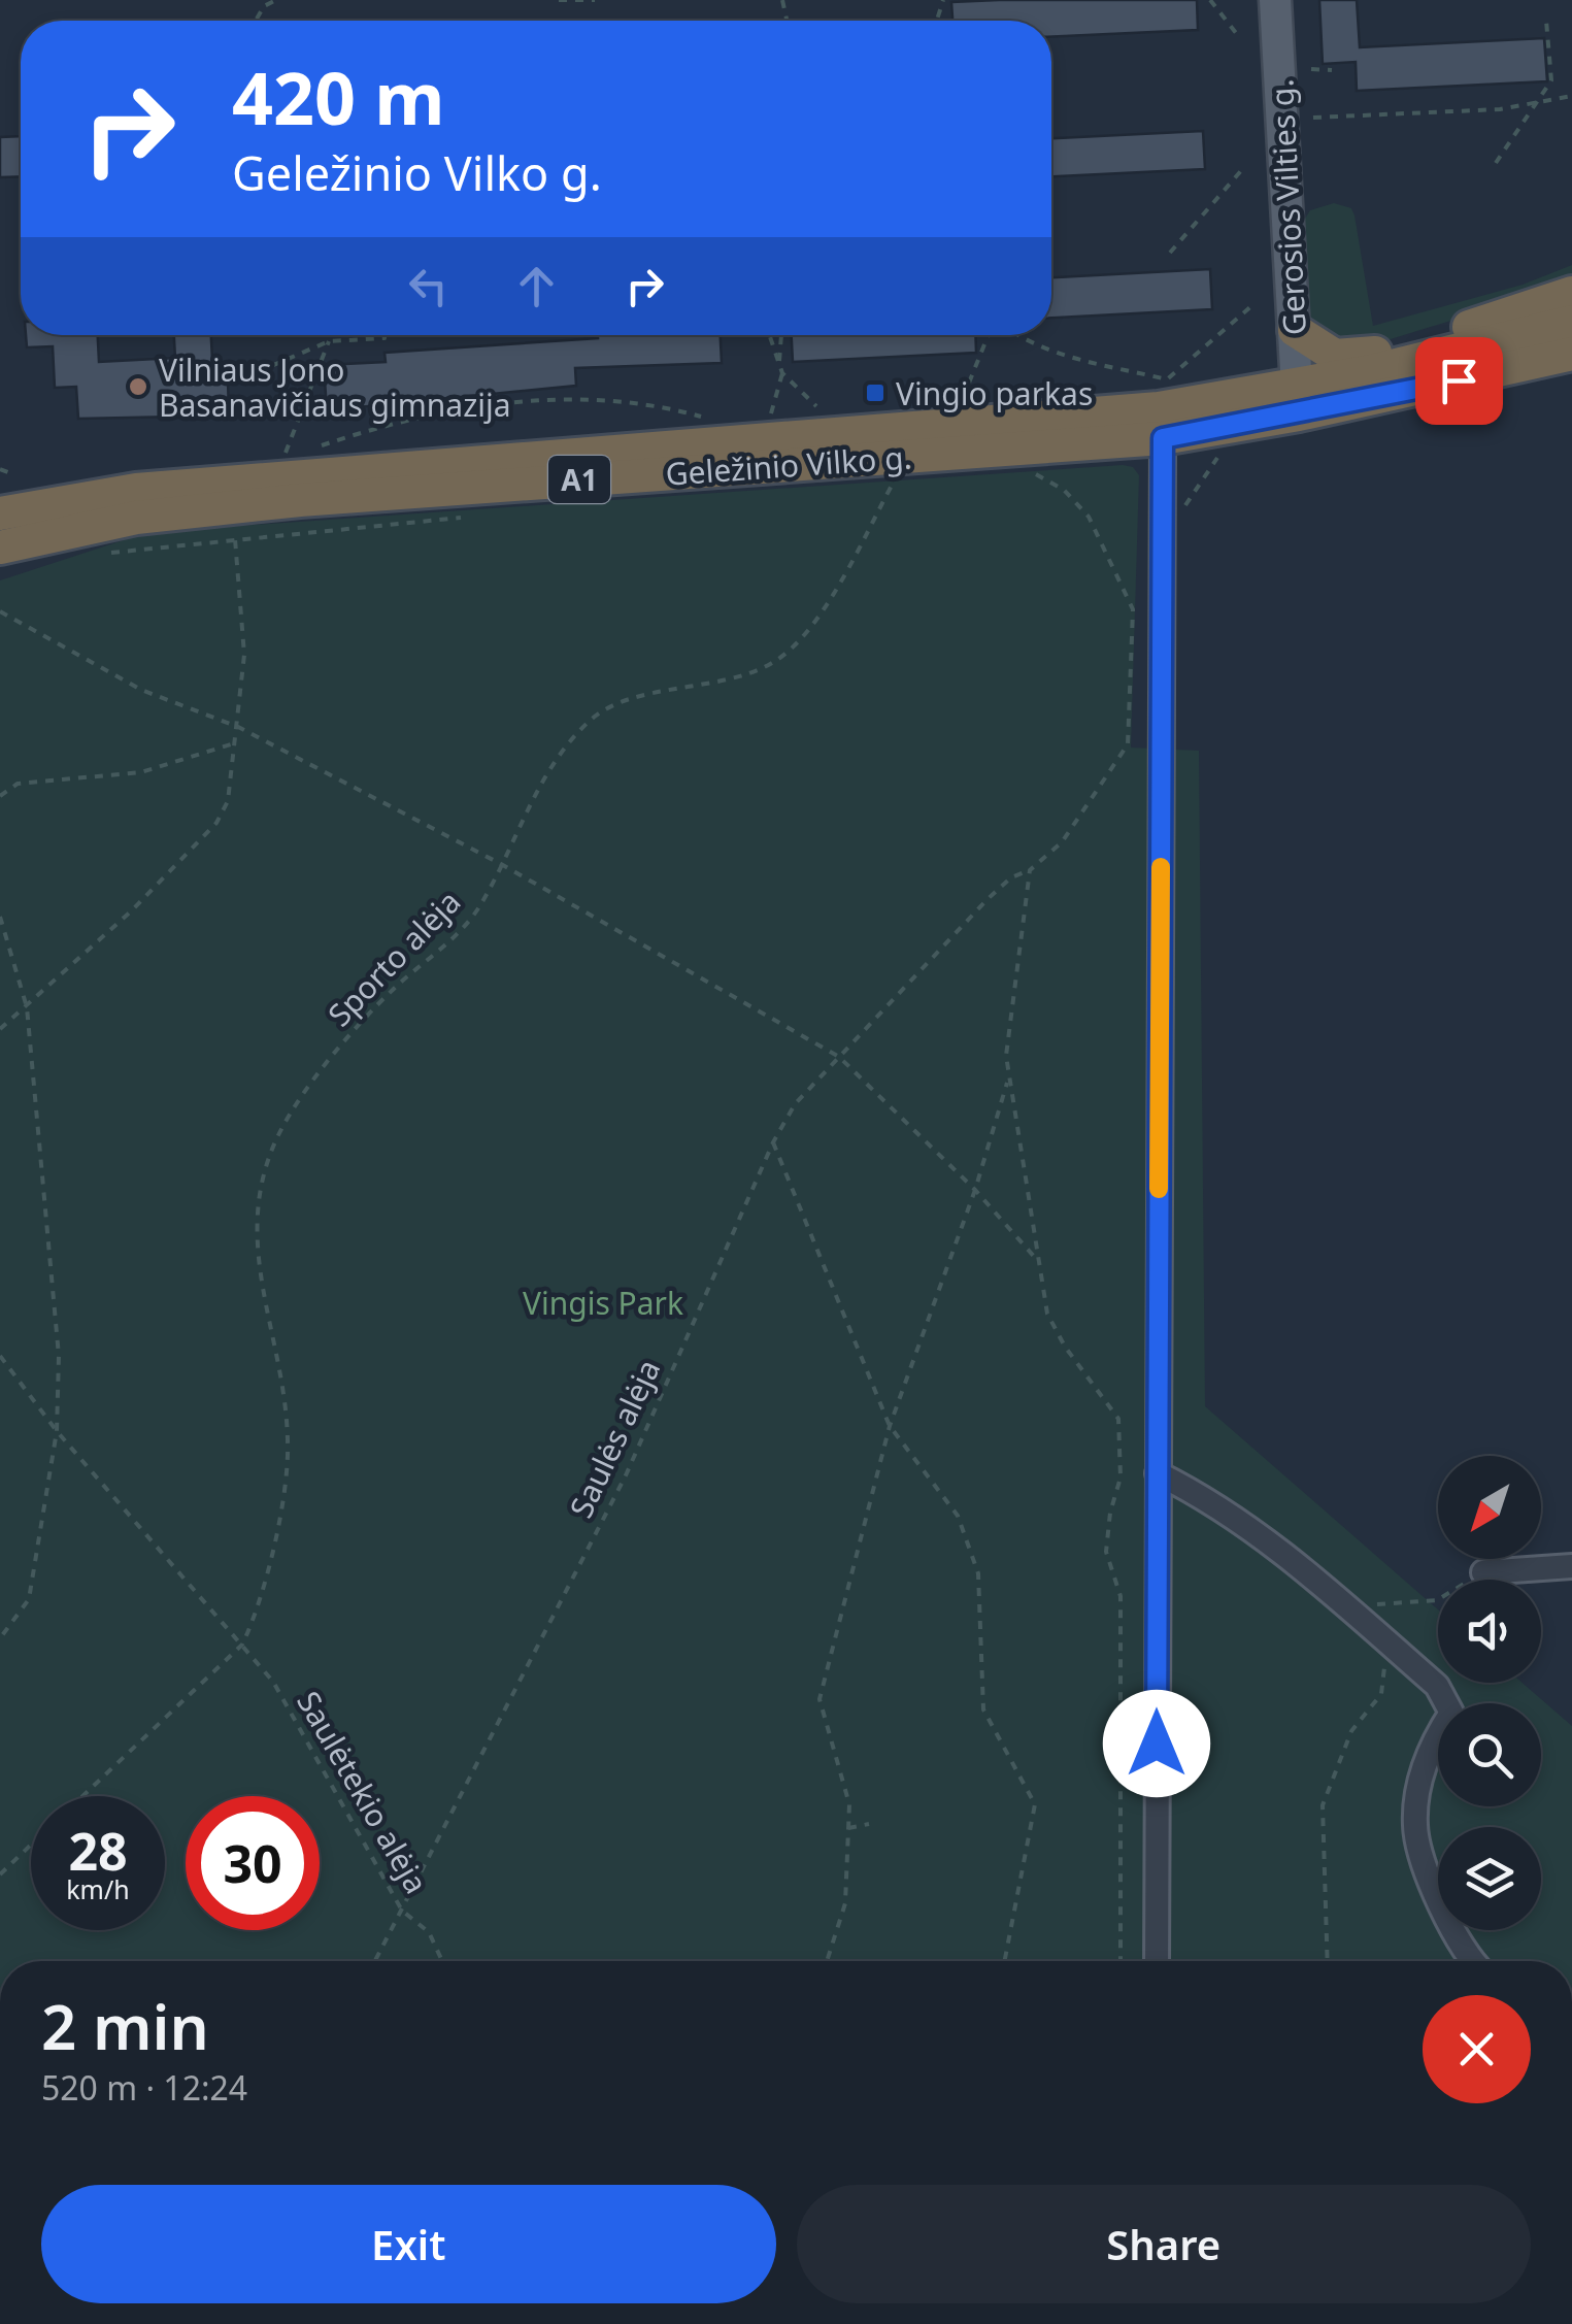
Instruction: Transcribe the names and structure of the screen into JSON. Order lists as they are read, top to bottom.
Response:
{
  "streets": {
    "highway": ["Geležinio Vilko g.", "A1"],
    "main road": ["Gerosios Vilties g."],
    "path": ["Sporto alėja", "Saulės alėja", "Saulėtekio alėja"]
  },
  "crossings": [
    ["Gerosios Vilties g.", "Geležinio Vilko g."],
    ["Sporto alėja", "Saulėtekio alėja"],
    ["Saulės alėja", "Saulėtekio alėja"]
  ],
  "parks": ["Vingis Park"],
  "places": {
    "other": ["Vilniaus Jono Basanavičiaus gimnazija"],
    "transit": ["Vingio parkas"]
  },
  "north": "bottom left",
  "page": {
    "turn": ["420 m", "Geležinio Vilko g."],
    "speed": "28 km/h",
    "limit": "30",
    "heading": ["2 min", "520 m · 12:24"],
    "buttons": ["Exit", "Share"]
  }
}
